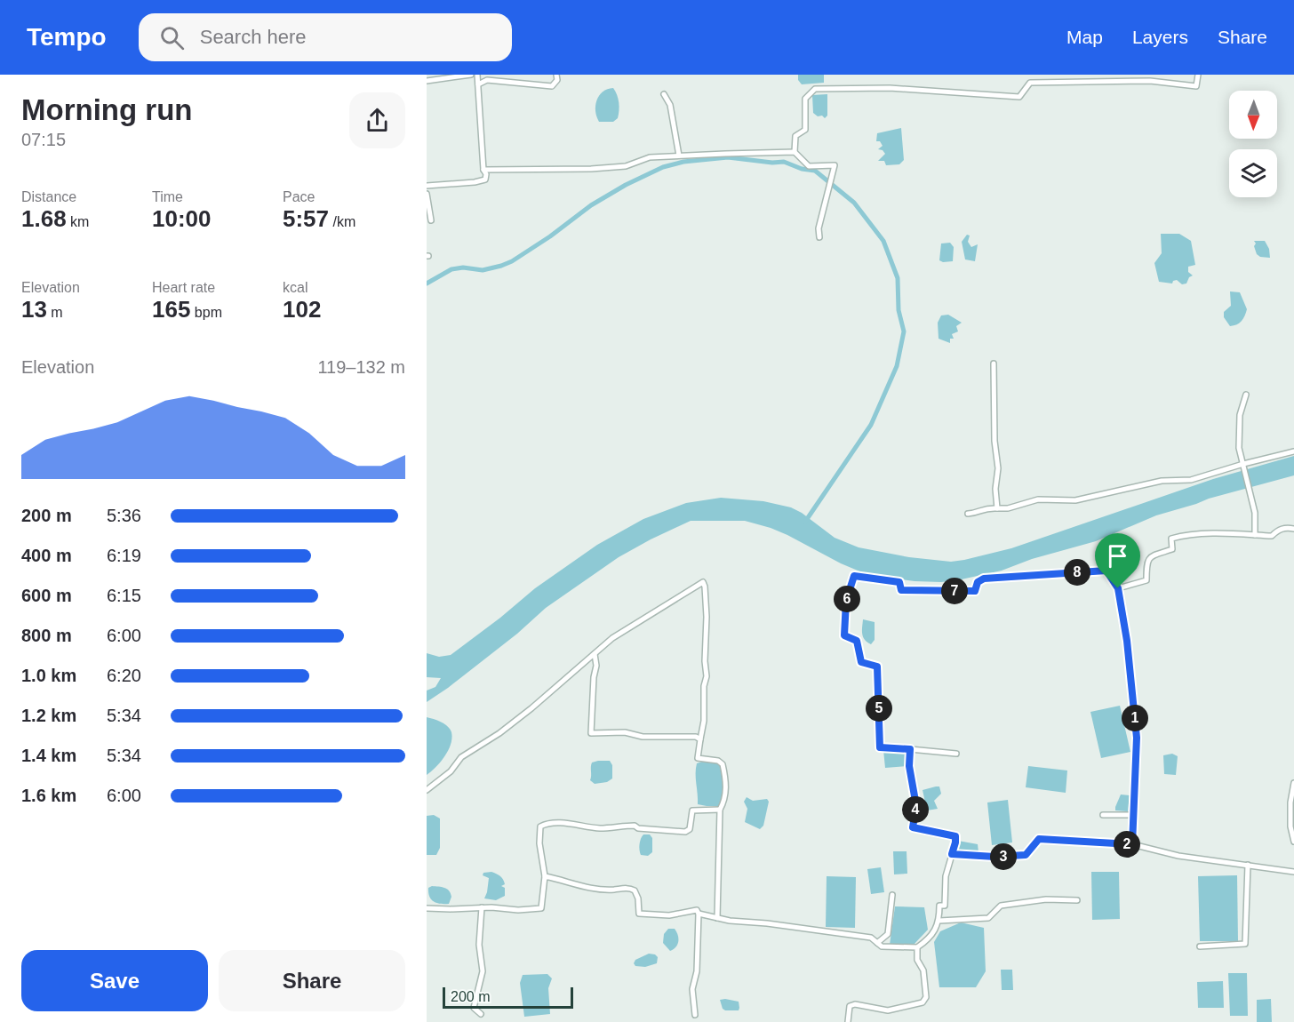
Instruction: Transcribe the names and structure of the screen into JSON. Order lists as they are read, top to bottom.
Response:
{
  "scale_bar": "200 m",
  "north": "bottom",
  "page": {
    "header": "Tempo",
    "search": "Search here",
    "nav": ["Map", "Layers", "Share"],
    "heading": ["Morning run", "07:15"],
    "stats": [
      ["Distance", "1.68 km"],
      ["Time", "10:00"],
      ["Pace", "5:57 /km"],
      ["Elevation", "13 m"],
      ["Heart rate", "165 bpm"],
      ["kcal", "102"]
    ],
    "chart": ["Elevation", "119–132 m"],
    "list": [
      {
        "name": "200 m",
        "note": "5:36"
      },
      {
        "name": "400 m",
        "note": "6:19"
      },
      {
        "name": "600 m",
        "note": "6:15"
      },
      {
        "name": "800 m",
        "note": "6:00"
      },
      {
        "name": "1.0 km",
        "note": "6:20"
      },
      {
        "name": "1.2 km",
        "note": "5:34"
      },
      {
        "name": "1.4 km",
        "note": "5:34"
      },
      {
        "name": "1.6 km",
        "note": "6:00"
      }
    ],
    "pins": [
      "8",
      "7",
      "6",
      "5",
      "1",
      "4",
      "2",
      "3"
    ],
    "buttons": ["Save", "Share"],
    "scale": "200 m"
  }
}
